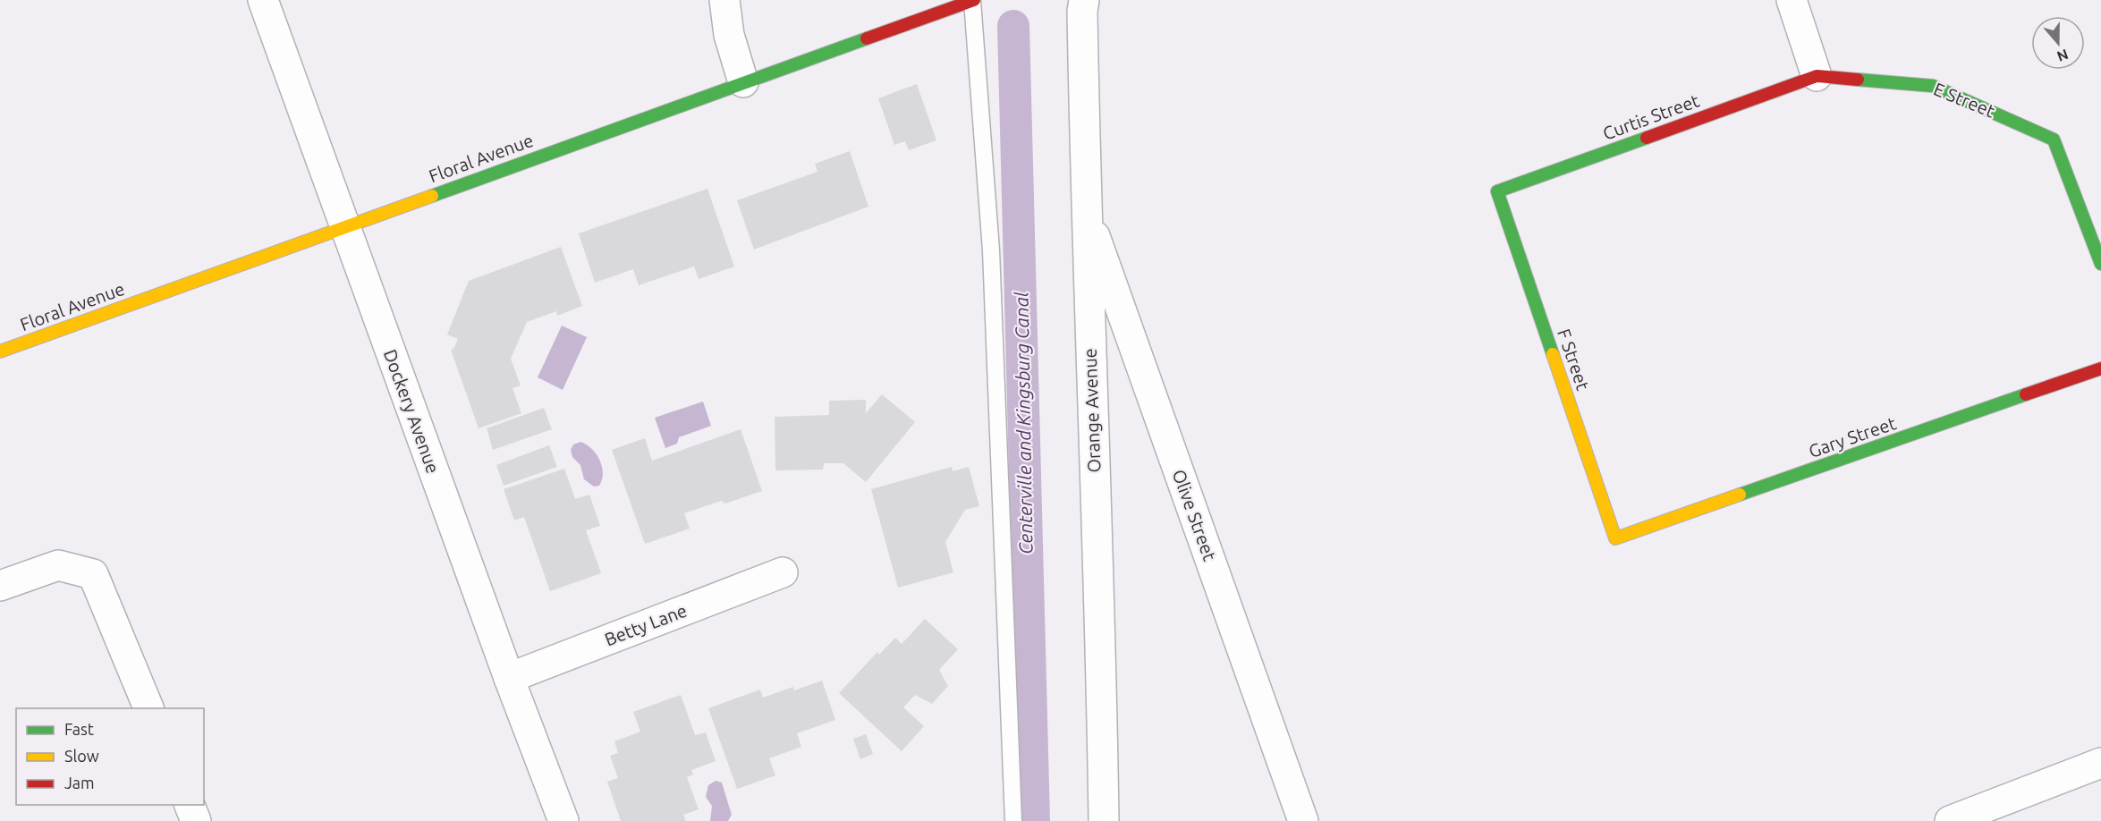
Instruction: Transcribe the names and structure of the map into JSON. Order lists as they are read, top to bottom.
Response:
{
  "streets": {
    "street": [
      "E Street",
      "Curtis Street",
      "Floral Avenue",
      "F Street",
      "Orange Avenue",
      "Dockery Avenue",
      "Gary Street",
      "Olive Street",
      "Betty Lane"
    ]
  },
  "crossings": [
    ["E Street", "Curtis Street"],
    ["Curtis Street", "F Street"],
    ["Floral Avenue", "Dockery Avenue"],
    ["F Street", "Gary Street"],
    ["Orange Avenue", "Olive Street"],
    ["Dockery Avenue", "Betty Lane"]
  ],
  "water": ["Centerville and Kingsburg Canal"],
  "legend": ["Fast", "Slow", "Jam"],
  "north": "bottom"
}
